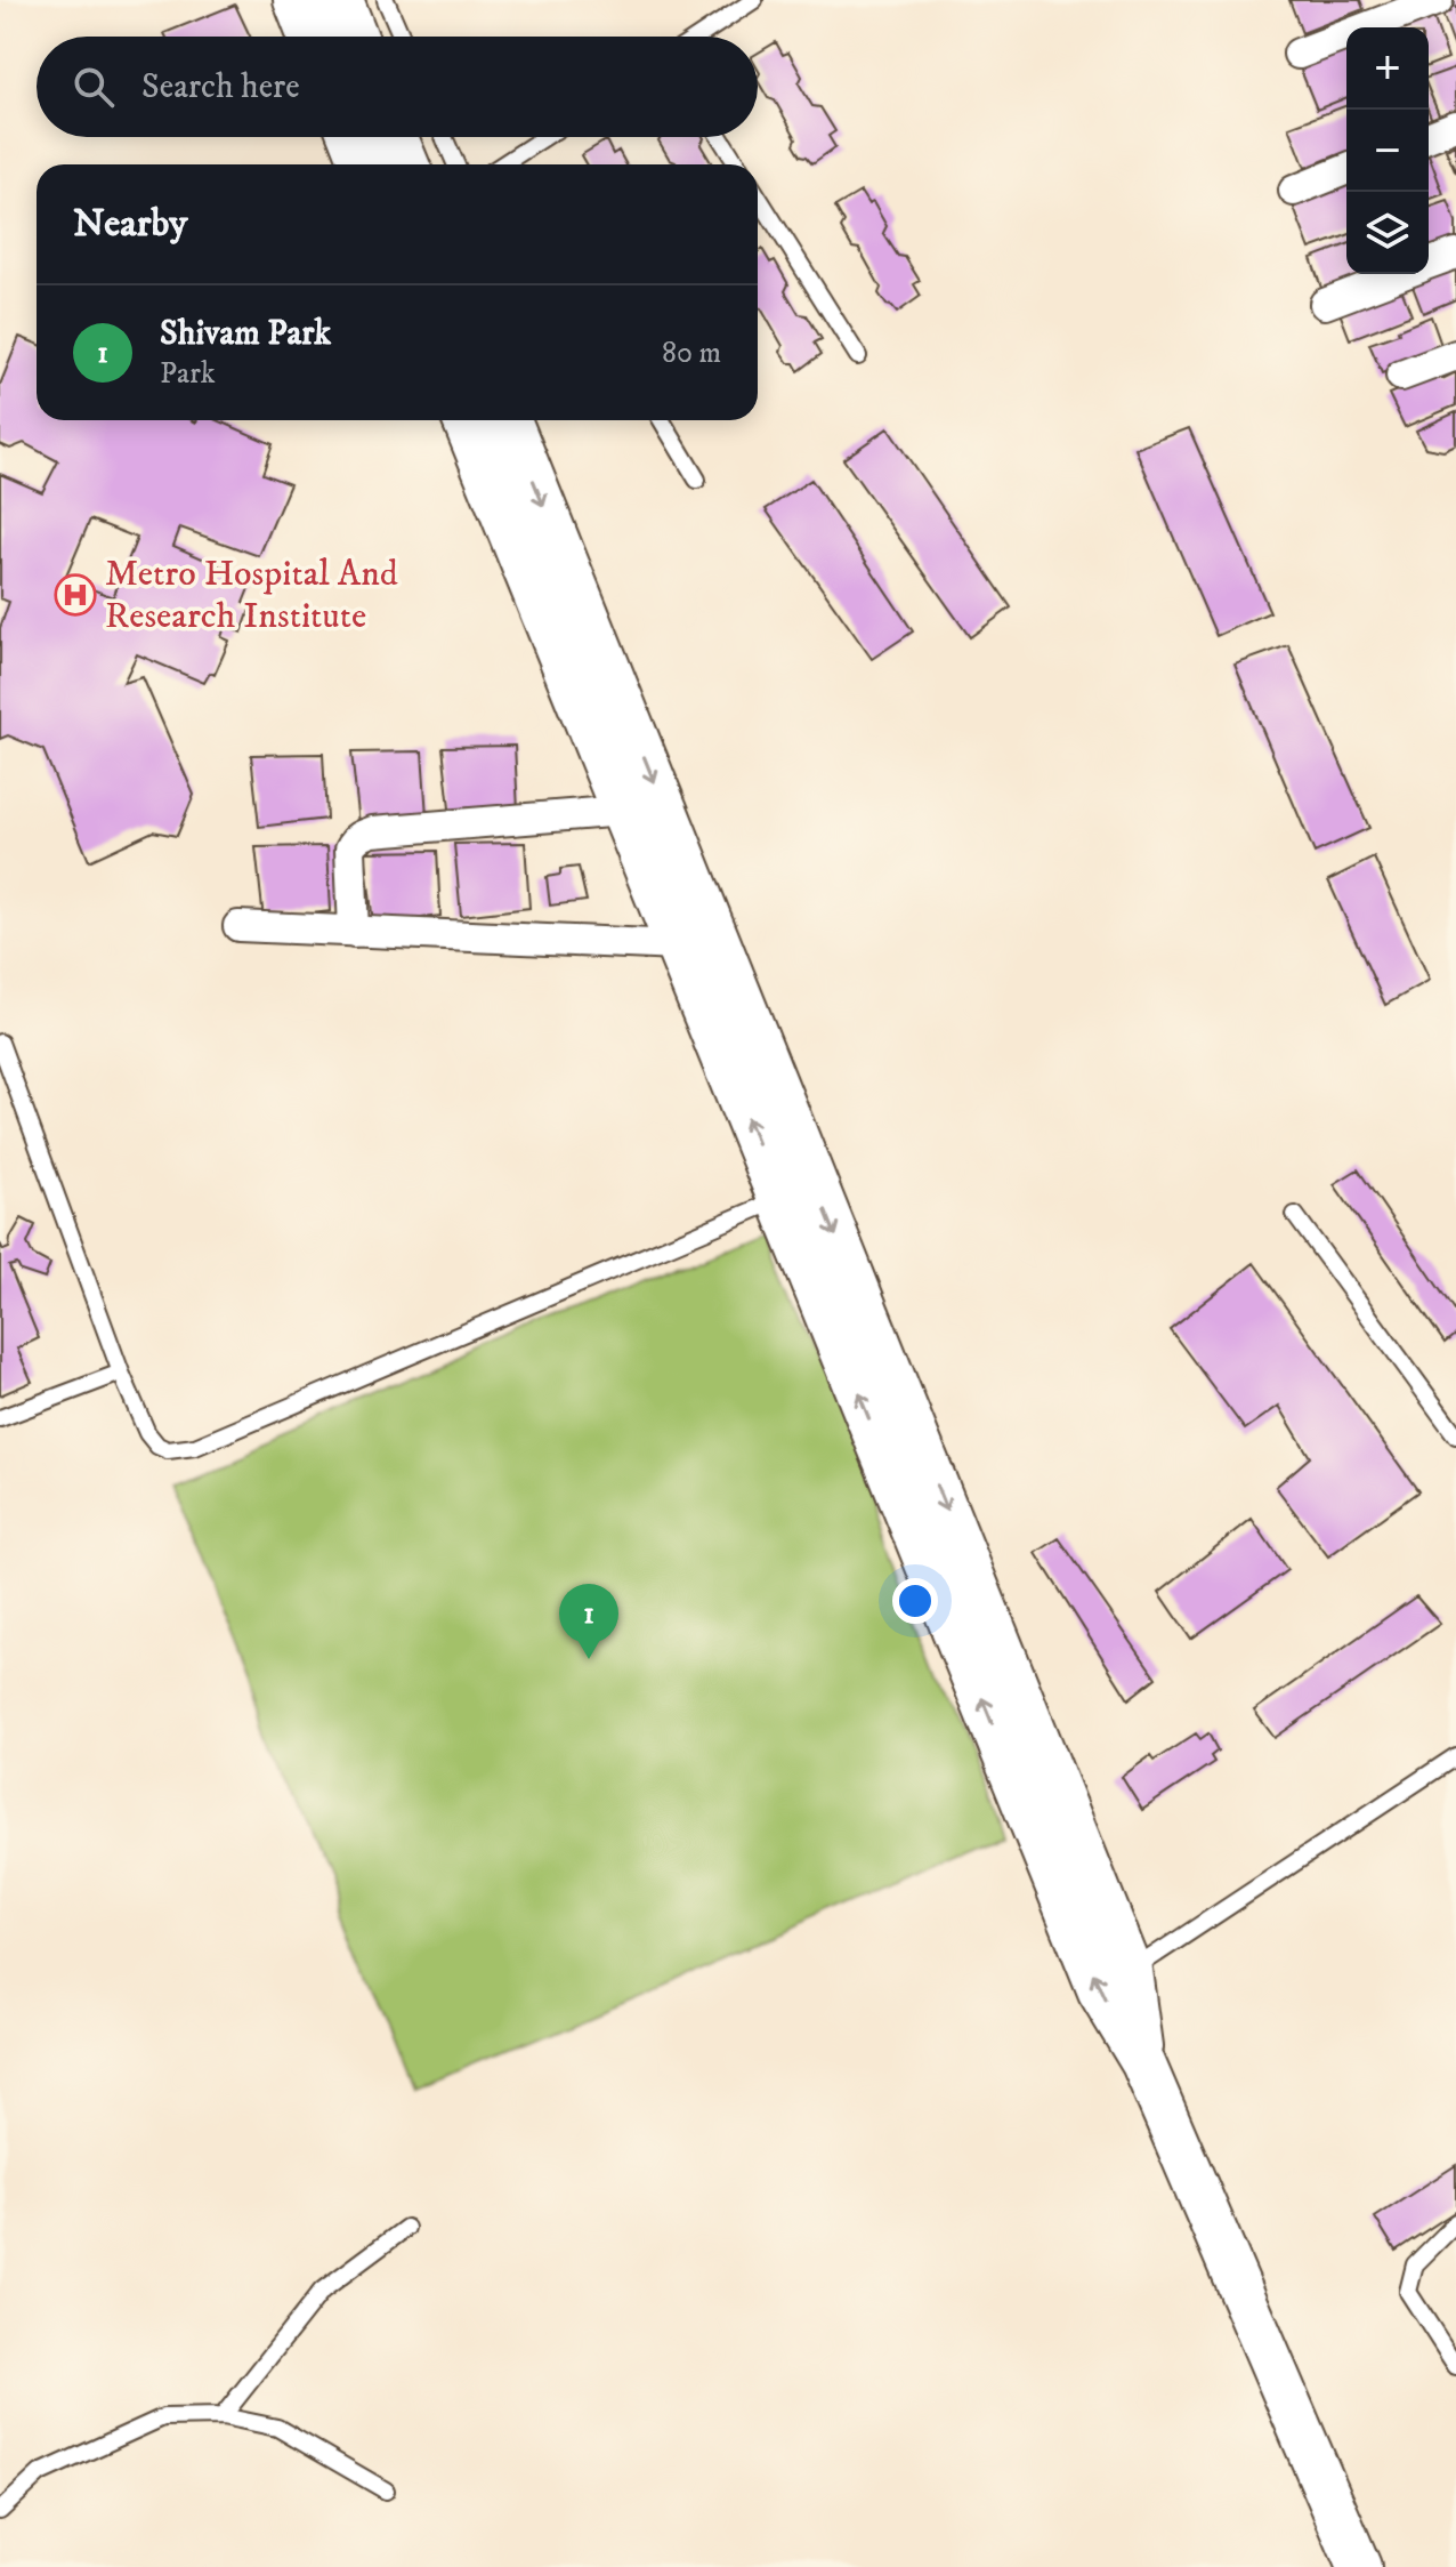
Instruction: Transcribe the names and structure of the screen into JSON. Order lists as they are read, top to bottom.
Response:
{
  "places": {
    "hospital": ["Metro Hospital And Research Institute"]
  },
  "page": {
    "map_buttons": ["+", "−"],
    "search": "Search here",
    "heading": "Nearby",
    "list": [
      {
        "mark": "1",
        "name": "Shivam Park",
        "note": "Park",
        "value": "80 m"
      }
    ],
    "pins": "1"
  }
}
